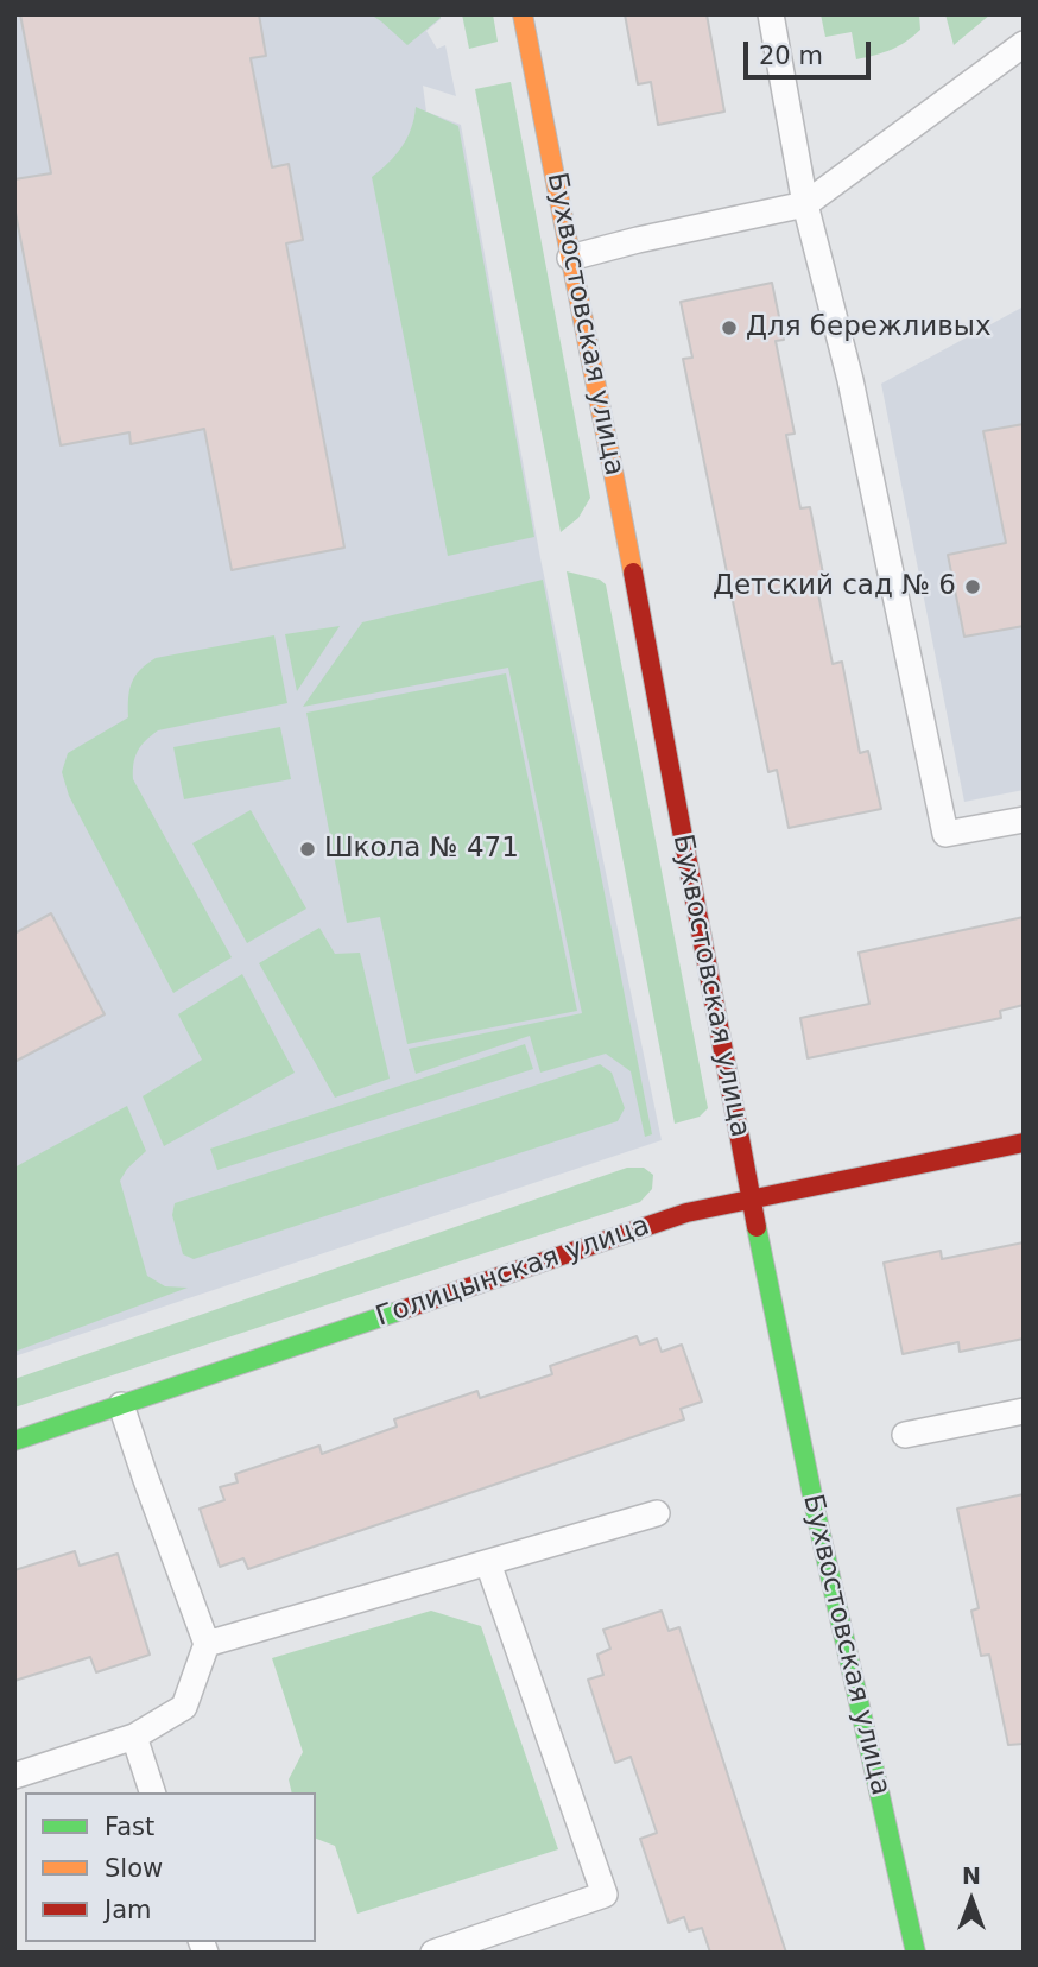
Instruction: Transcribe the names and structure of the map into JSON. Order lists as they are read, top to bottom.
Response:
{
  "streets": {
    "street": ["Бухвостовская улица", "Голицынская улица"]
  },
  "crossings": [
    ["Бухвостовская улица", "Голицынская улица"]
  ],
  "places": ["Для бережливых", "Детский сад № 6", "Школа № 471"],
  "legend": ["Fast", "Slow", "Jam"],
  "scale_bar": "20 m",
  "north": "top"
}
